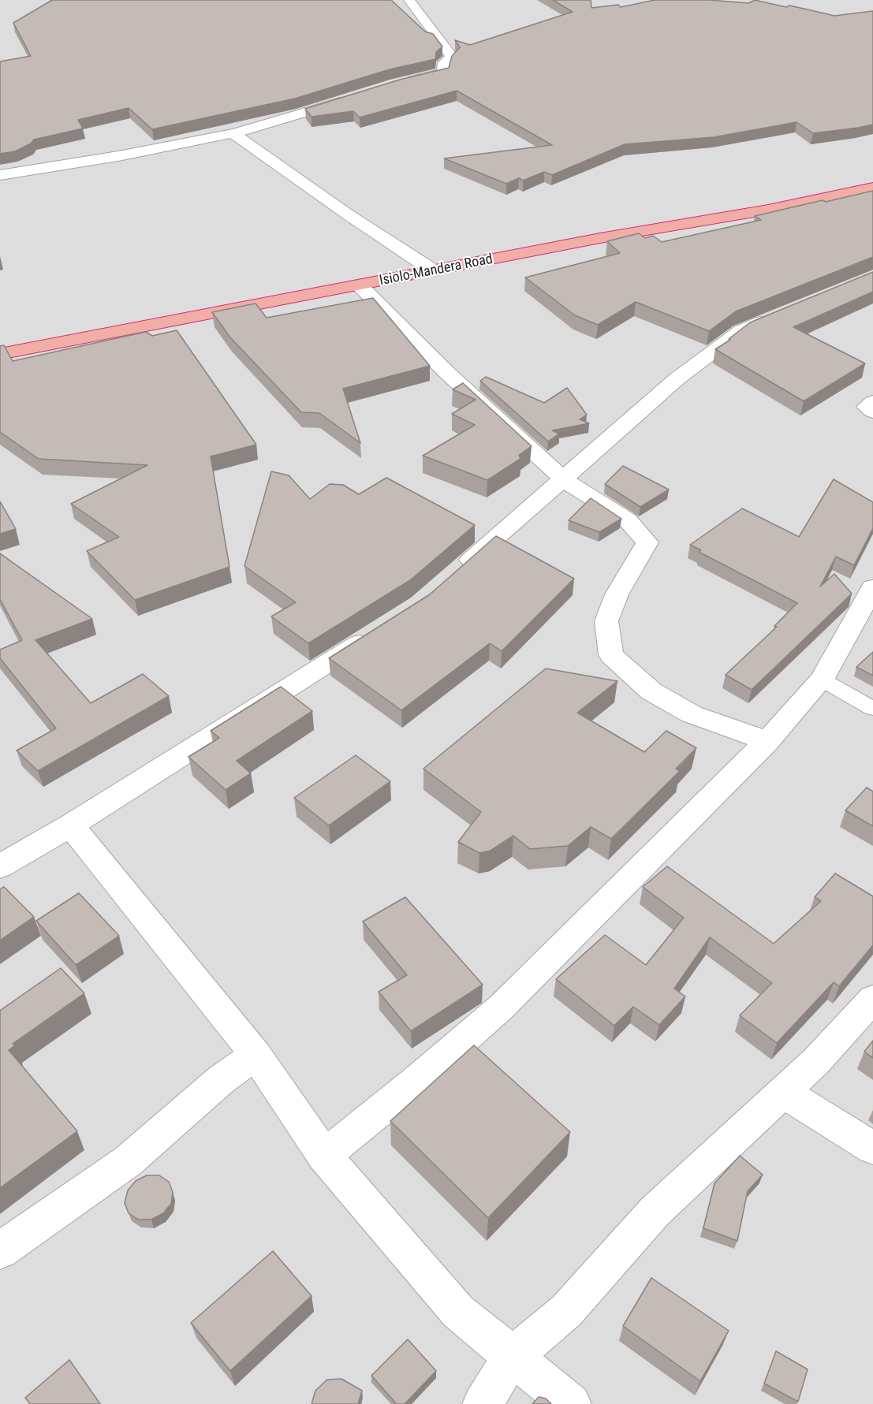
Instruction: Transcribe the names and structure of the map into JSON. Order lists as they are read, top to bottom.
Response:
{
  "streets": {
    "highway": ["Isiolo-Mandera Road"]
  }
}
